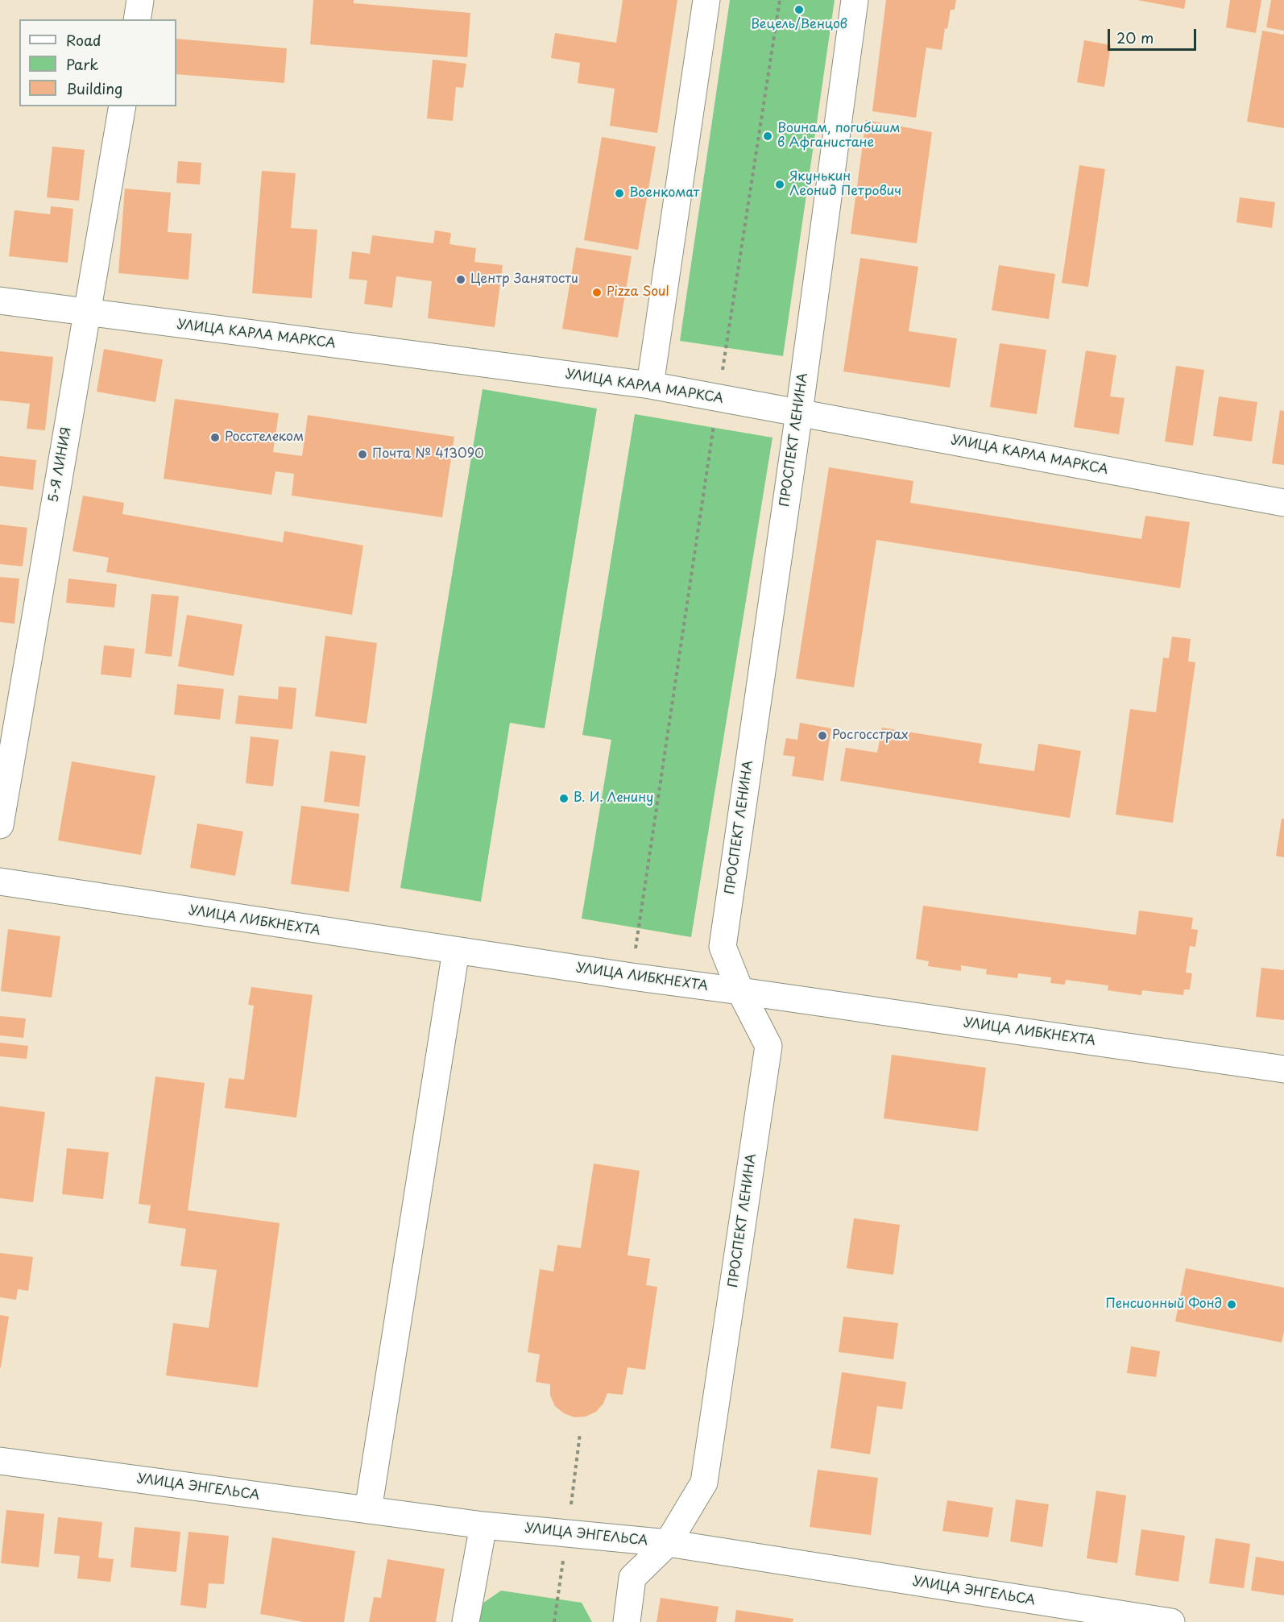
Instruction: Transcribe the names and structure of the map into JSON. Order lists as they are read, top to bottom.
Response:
{
  "streets": {
    "street": [
      "УЛИЦА КАРЛА МАРКСА",
      "ПРОСПЕКТ ЛЕНИНА",
      "5-Я ЛИНИЯ",
      "УЛИЦА ЛИБКНЕХТА",
      "УЛИЦА ЭНГЕЛЬСА"
    ]
  },
  "crossings": [
    ["УЛИЦА КАРЛА МАРКСА", "ПРОСПЕКТ ЛЕНИНА"],
    ["УЛИЦА КАРЛА МАРКСА", "5-Я ЛИНИЯ"],
    ["ПРОСПЕКТ ЛЕНИНА", "УЛИЦА ЛИБКНЕХТА"],
    ["ПРОСПЕКТ ЛЕНИНА", "УЛИЦА ЭНГЕЛЬСА"]
  ],
  "places": [
    "Вецель/Венцов",
    "Воинам, погибшим в Афганистане",
    "Якунькин Леонид Петрович",
    "Военкомат",
    "Центр Занятости",
    "Pizza Soul",
    "Росстелеком",
    "Почта № 413090",
    "Росгосстрах",
    "В. И. Ленину",
    "Пенсионный Фонд"
  ],
  "legend": ["Road", "Park", "Building"],
  "scale_bar": "20 m"
}
